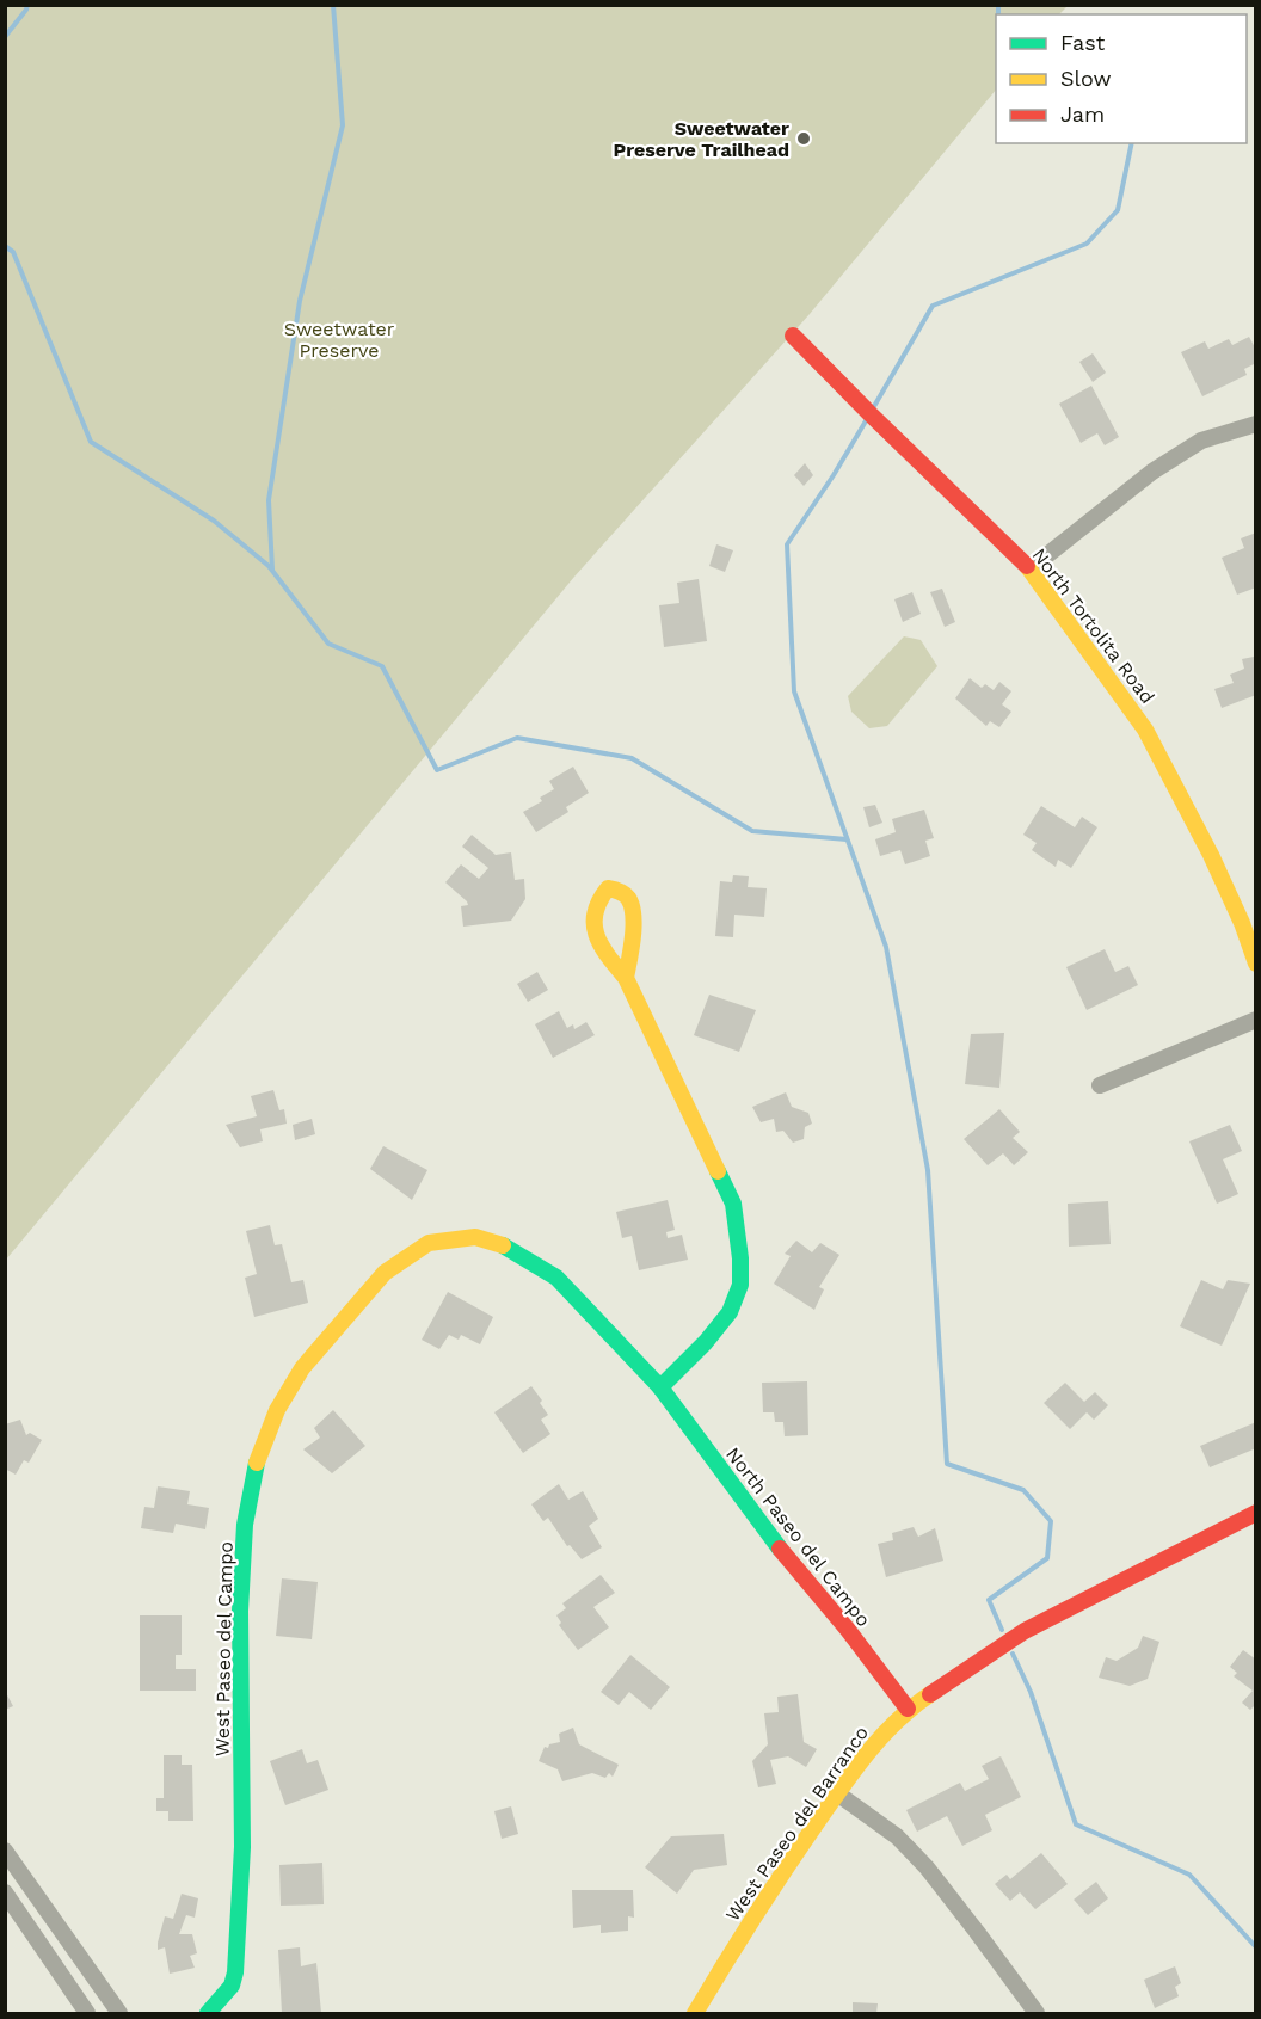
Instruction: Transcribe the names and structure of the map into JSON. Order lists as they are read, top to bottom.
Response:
{
  "streets": {
    "street": [
      "North Tortolita Road",
      "North Paseo del Campo",
      "West Paseo del Campo",
      "West Paseo del Barranco"
    ]
  },
  "crossings": [
    ["North Paseo del Campo", "West Paseo del Campo"],
    ["North Paseo del Campo", "West Paseo del Barranco"]
  ],
  "parks": ["Sweetwater Preserve"],
  "places": ["Sweetwater Preserve Trailhead"],
  "legend": ["Fast", "Slow", "Jam"]
}
